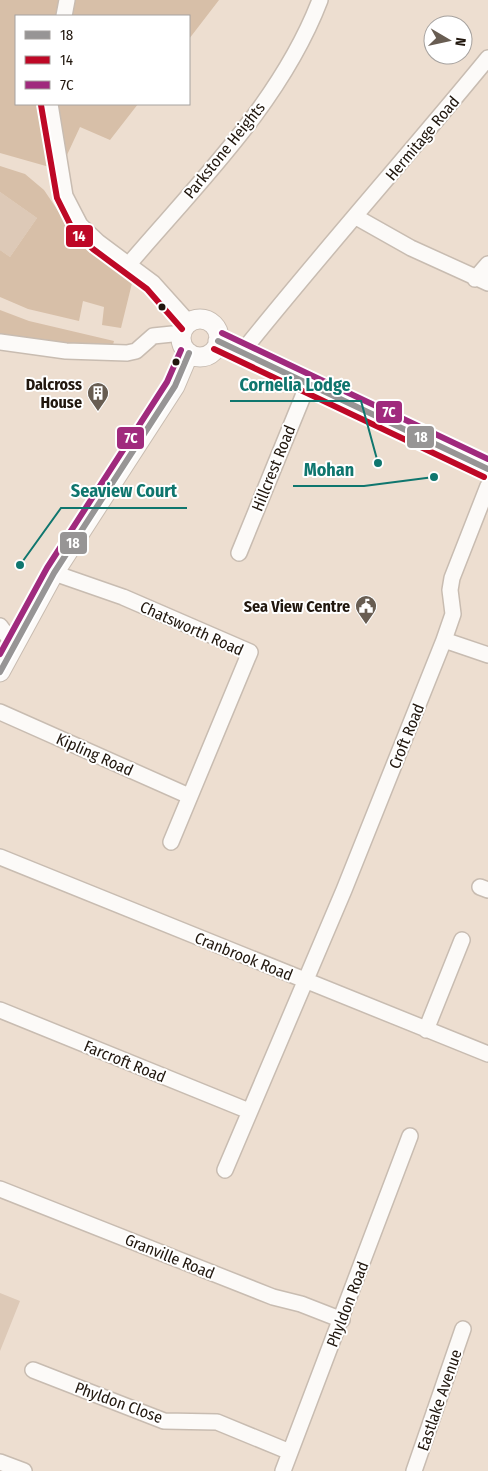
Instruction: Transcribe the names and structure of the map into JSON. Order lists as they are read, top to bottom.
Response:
{
  "streets": {
    "street": [
      "Hermitage Road",
      "Parkstone Heights",
      "Hillcrest Road",
      "Chatsworth Road",
      "Croft Road",
      "Kipling Road",
      "Cranbrook Road",
      "Farcroft Road",
      "Granville Road",
      "Phyldon Road",
      "Eastlake Avenue",
      "Phyldon Close"
    ]
  },
  "crossings": [
    ["Chatsworth Road", "Kipling Road"],
    ["Croft Road", "Cranbrook Road"],
    ["Granville Road", "Phyldon Road"],
    ["Phyldon Road", "Phyldon Close"]
  ],
  "places": {
    "building": ["Dalcross House"],
    "other": ["Cornelia Lodge", "Mohan", "Seaview Court"],
    "public building": ["Sea View Centre"]
  },
  "lines": ["transit line 14", "transit line 7C", "transit line 18"],
  "legend": ["18", "14", "7C"],
  "north": "right"
}
